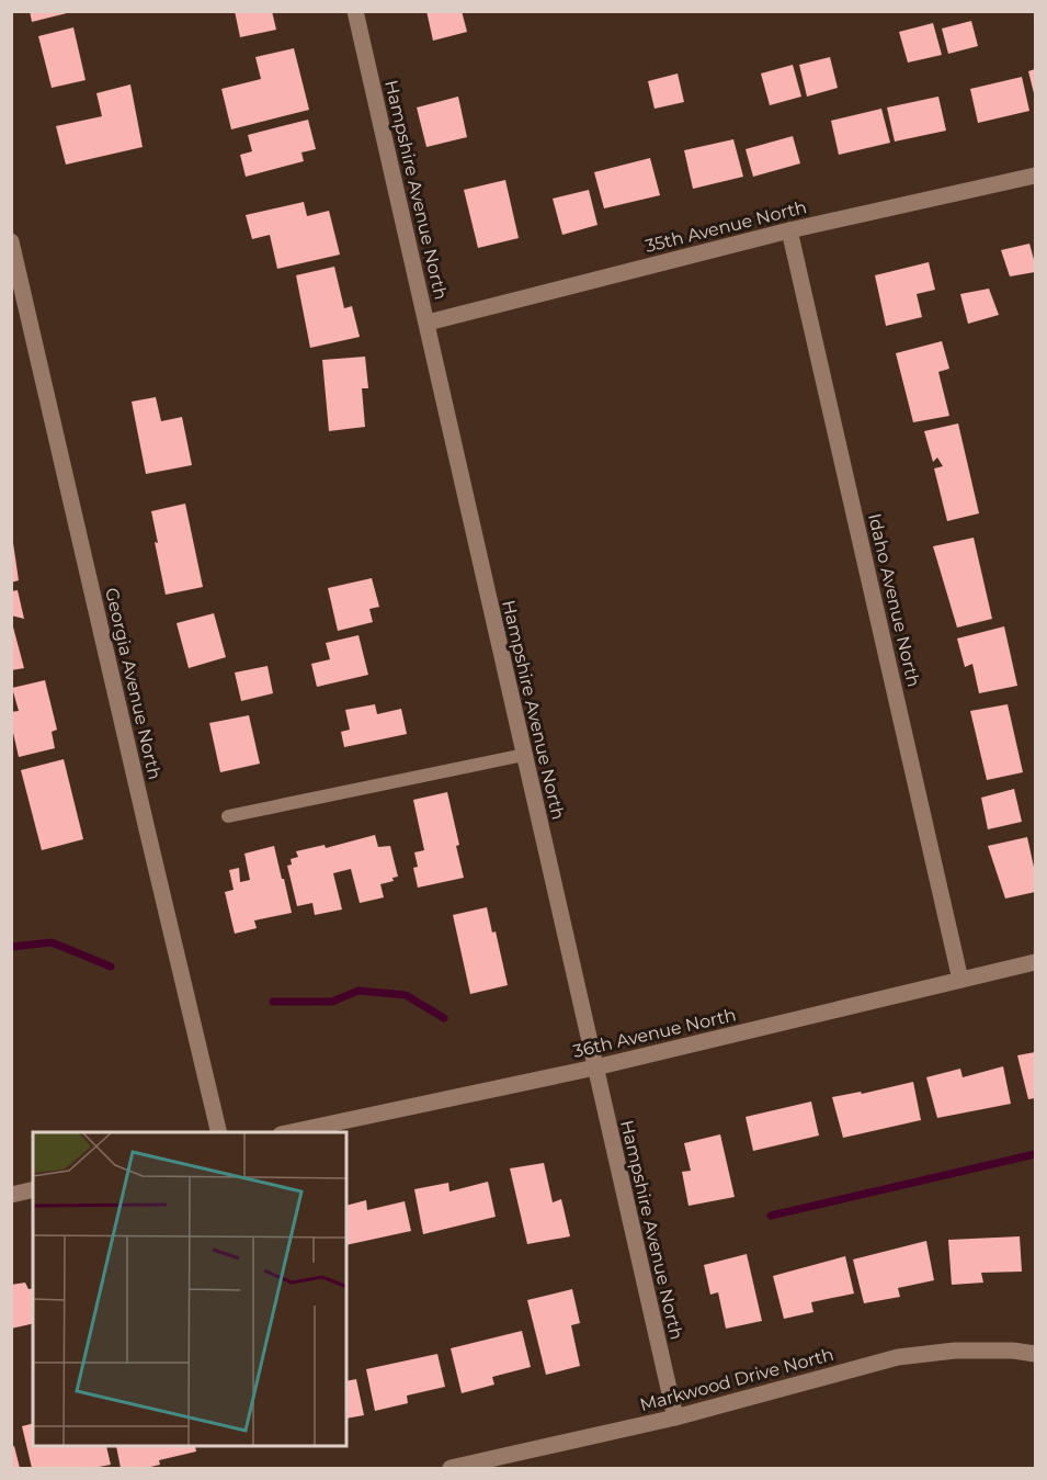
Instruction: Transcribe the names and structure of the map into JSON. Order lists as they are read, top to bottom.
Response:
{
  "streets": {
    "street": [
      "Hampshire Avenue North",
      "35th Avenue North",
      "Idaho Avenue North",
      "Georgia Avenue North",
      "36th Avenue North",
      "Markwood Drive North"
    ]
  },
  "crossings": [
    ["Hampshire Avenue North", "35th Avenue North"],
    ["Hampshire Avenue North", "36th Avenue North"],
    ["Hampshire Avenue North", "Markwood Drive North"],
    ["35th Avenue North", "Idaho Avenue North"],
    ["Idaho Avenue North", "36th Avenue North"]
  ]
}
